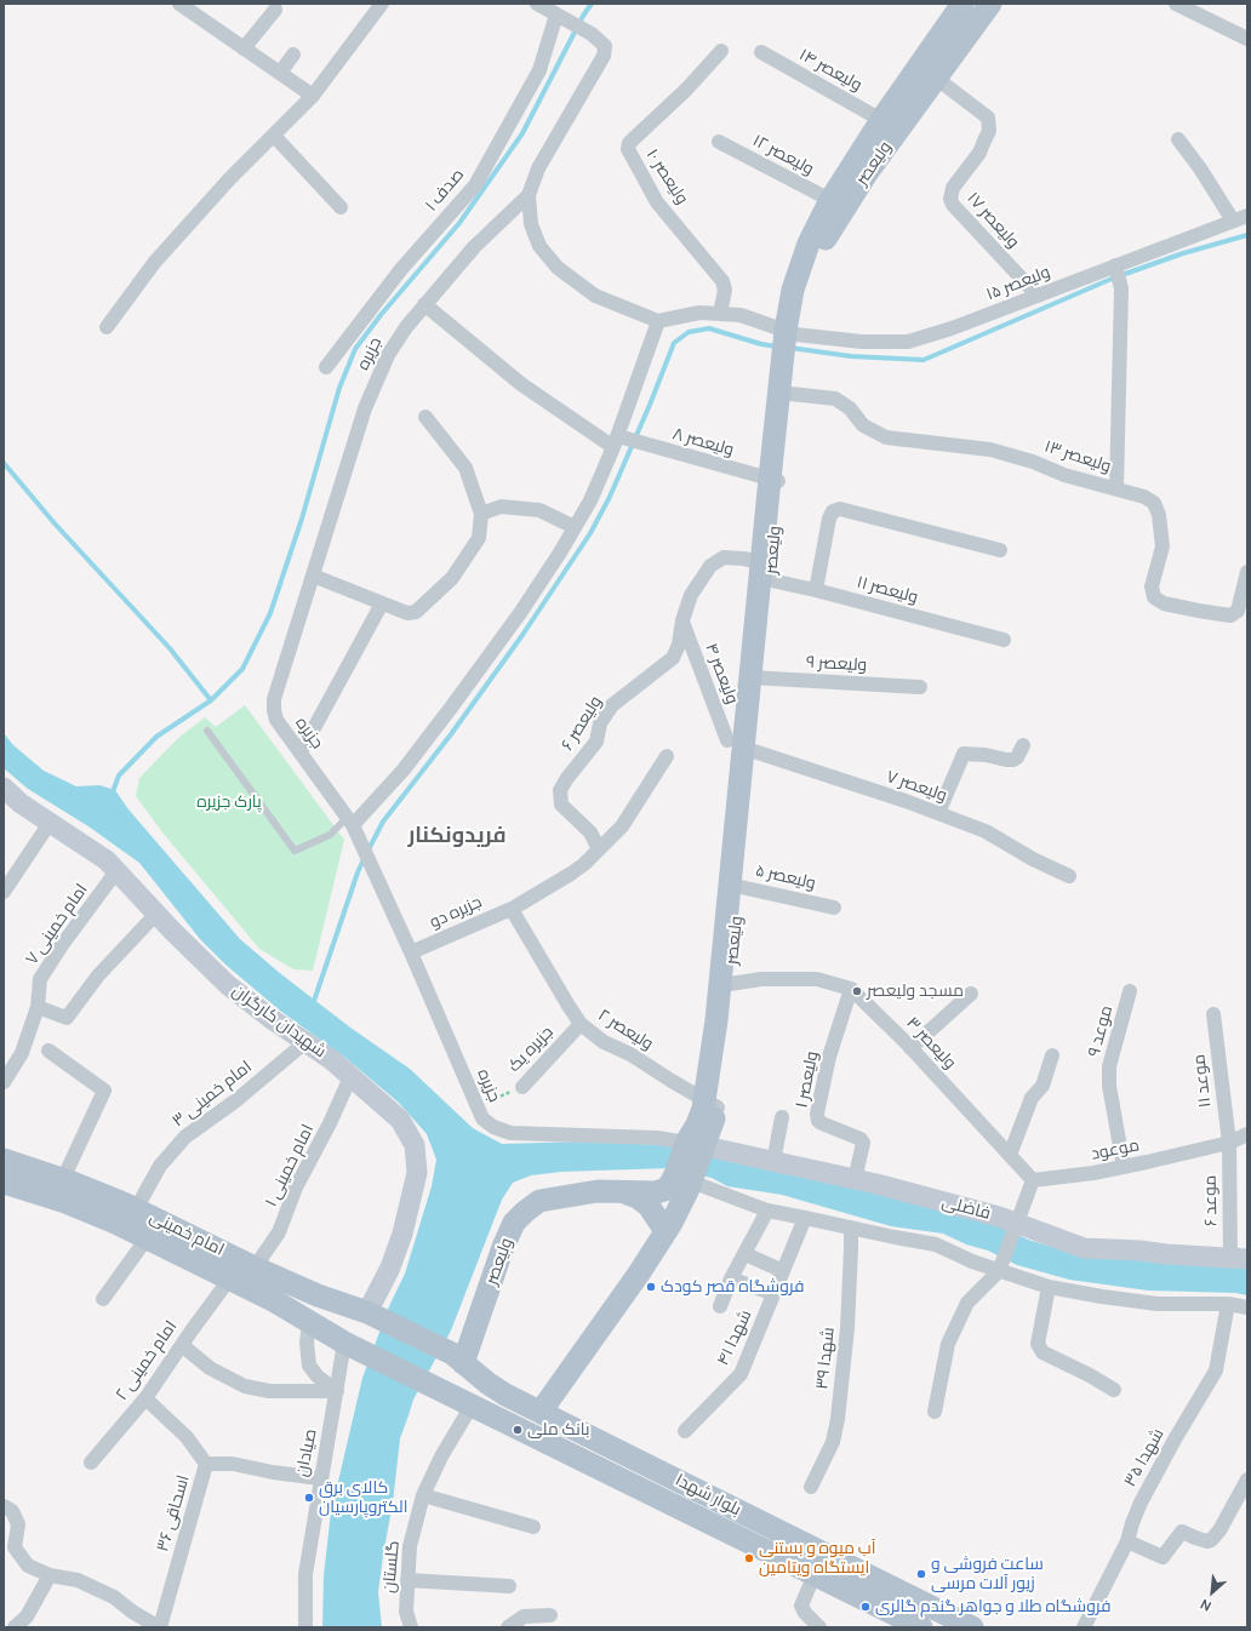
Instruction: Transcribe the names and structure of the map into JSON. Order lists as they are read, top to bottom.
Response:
{
  "streets": {
    "main road": ["ولیعصر", "امام خمینی", "بلوار شهدا"],
    "street": [
      "ولیعصر ۱۴",
      "ولیعصر ۱۲",
      "ولیعصر ۱۰",
      "صدف ۱",
      "ولیعصر ۱۷",
      "ولیعصر ۱۵",
      "جزیره",
      "ولیعصر ۸",
      "ولیعصر ۱۳",
      "ولیعصر ۱۱",
      "ولیعصر ۹",
      "ولیعصر ۴",
      "ولیعصر ۶",
      "ولیعصر ۷",
      "ولیعصر ۵",
      "جزیره دو",
      "امام خمینی ۷",
      "شهیدان کارگران",
      "ولیعصر ۲",
      "موعد ۹",
      "ولیعصر ۳",
      "جزیره یک",
      "ولیعصر ۱",
      "موعد ۱۱",
      "امام خمینی ۳",
      "موعود",
      "امام خمینی ۱",
      "موعد ۶",
      "فاضلی",
      "شهدا ۴۱",
      "شهدا ۳۹",
      "امام خمینی ۲",
      "صیادان",
      "شهدا ۳۵",
      "اسحاقی ۳۶",
      "گلستان"
    ]
  },
  "crossings": [
    ["ولیعصر ۱۴", "ولیعصر"],
    ["ولیعصر ۱۲", "ولیعصر"],
    ["ولیعصر", "ولیعصر ۱۷"],
    ["ولیعصر", "ولیعصر ۱۵"],
    ["ولیعصر", "جزیره"],
    ["ولیعصر", "ولیعصر ۸"],
    ["ولیعصر", "ولیعصر ۱۳"],
    ["ولیعصر", "ولیعصر ۱۱"],
    ["ولیعصر", "ولیعصر ۹"],
    ["ولیعصر", "ولیعصر ۴"],
    ["ولیعصر", "ولیعصر ۶"],
    ["ولیعصر", "ولیعصر ۷"],
    ["ولیعصر", "ولیعصر ۵"],
    ["ولیعصر", "ولیعصر ۲"],
    ["ولیعصر", "ولیعصر ۳"],
    ["ولیعصر", "فاضلی"],
    ["ولیعصر", "امام خمینی"],
    ["ولیعصر", "بلوار شهدا"],
    ["ولیعصر ۱۷", "ولیعصر ۱۵"],
    ["جزیره", "ولیعصر ۸"],
    ["جزیره", "جزیره دو"],
    ["جزیره", "جزیره یک"],
    ["جزیره", "فاضلی"],
    ["ولیعصر ۱۱", "ولیعصر ۶"],
    ["ولیعصر ۴", "ولیعصر ۶"],
    ["ولیعصر ۴", "ولیعصر ۷"],
    ["جزیره دو", "ولیعصر ۲"],
    ["امام خمینی ۷", "شهیدان کارگران"],
    ["شهیدان کارگران", "امام خمینی ۳"],
    ["شهیدان کارگران", "امام خمینی ۱"],
    ["شهیدان کارگران", "امام خمینی"],
    ["ولیعصر ۲", "جزیره یک"],
    ["موعد ۹", "موعود"],
    ["ولیعصر ۳", "ولیعصر ۱"],
    ["ولیعصر ۳", "موعود"],
    ["ولیعصر ۱", "فاضلی"],
    ["موعد ۱۱", "موعود"],
    ["موعد ۱۱", "موعد ۶"],
    ["امام خمینی ۳", "امام خمینی"],
    ["موعود", "موعد ۶"],
    ["امام خمینی ۱", "امام خمینی"],
    ["موعد ۶", "فاضلی"],
    ["امام خمینی", "امام خمینی ۲"],
    ["امام خمینی", "صیادان"],
    ["امام خمینی", "بلوار شهدا"],
    ["صیادان", "اسحاقی ۳۶"],
    ["بلوار شهدا", "گلستان"]
  ],
  "districts": ["فریدونکنار"],
  "parks": ["پارک جزیره"],
  "places": [
    "مسجد ولیعصر",
    "فروشگاه قصر کودک",
    "بانک ملی",
    "کالای برق الکتروپارسیان",
    "آب میوه و بستنی ایستگاه ویتامین",
    "ساعت فروشی و زیور آلات مرسی",
    "فروشگاه طلا و جواهر گندم گالری"
  ],
  "north": "bottom left"
}
